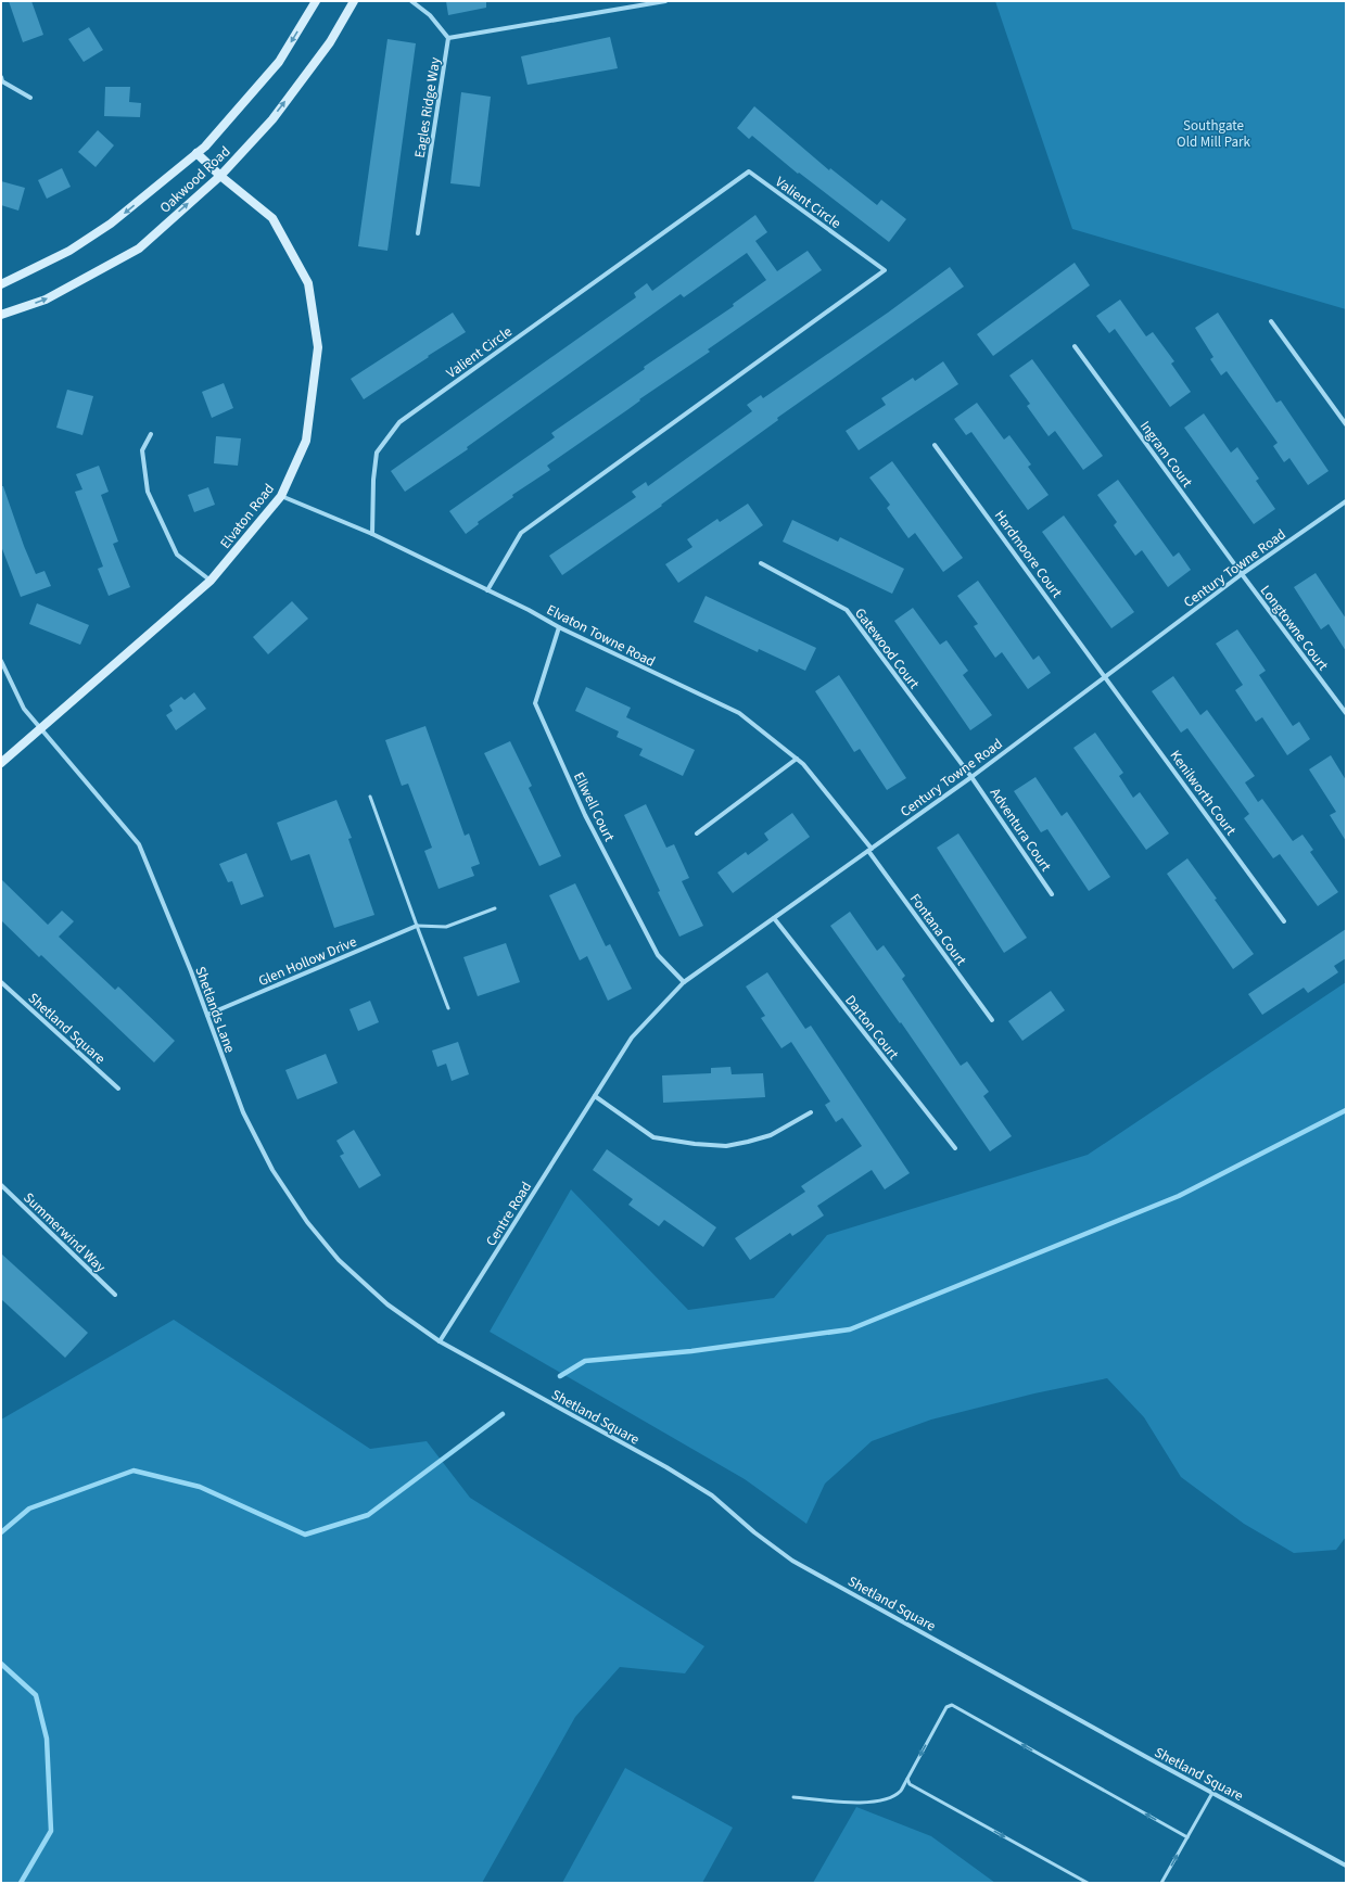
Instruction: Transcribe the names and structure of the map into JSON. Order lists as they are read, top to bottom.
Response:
{
  "streets": {
    "street": [
      "Eagles Ridge Way",
      "Oakwood Road",
      "Valient Circle",
      "Ingram Court",
      "Elvaton Road",
      "Hardmoore Court",
      "Century Towne Road",
      "Longtowne Court",
      "Elvaton Towne Road",
      "Gatewood Court",
      "Kenilworth Court",
      "Ellwell Court",
      "Adventura Court",
      "Fontana Court",
      "Glen Hollow Drive",
      "Shetlands Lane",
      "Darton Court",
      "Shetland Square",
      "Centre Road",
      "Summerwind Way"
    ]
  },
  "crossings": [
    ["Oakwood Road", "Elvaton Road"],
    ["Valient Circle", "Elvaton Towne Road"],
    ["Ingram Court", "Century Towne Road"],
    ["Ingram Court", "Longtowne Court"],
    ["Elvaton Road", "Elvaton Towne Road"],
    ["Elvaton Road", "Shetlands Lane"],
    ["Hardmoore Court", "Century Towne Road"],
    ["Hardmoore Court", "Kenilworth Court"],
    ["Century Towne Road", "Longtowne Court"],
    ["Century Towne Road", "Elvaton Towne Road"],
    ["Century Towne Road", "Gatewood Court"],
    ["Century Towne Road", "Kenilworth Court"],
    ["Century Towne Road", "Ellwell Court"],
    ["Century Towne Road", "Adventura Court"],
    ["Century Towne Road", "Fontana Court"],
    ["Century Towne Road", "Darton Court"],
    ["Century Towne Road", "Centre Road"],
    ["Elvaton Towne Road", "Ellwell Court"],
    ["Elvaton Towne Road", "Fontana Court"],
    ["Gatewood Court", "Adventura Court"],
    ["Glen Hollow Drive", "Shetlands Lane"],
    ["Shetlands Lane", "Shetland Square"],
    ["Shetlands Lane", "Centre Road"],
    ["Shetland Square", "Centre Road"]
  ],
  "parks": ["Southgate Old Mill Park"]
}
